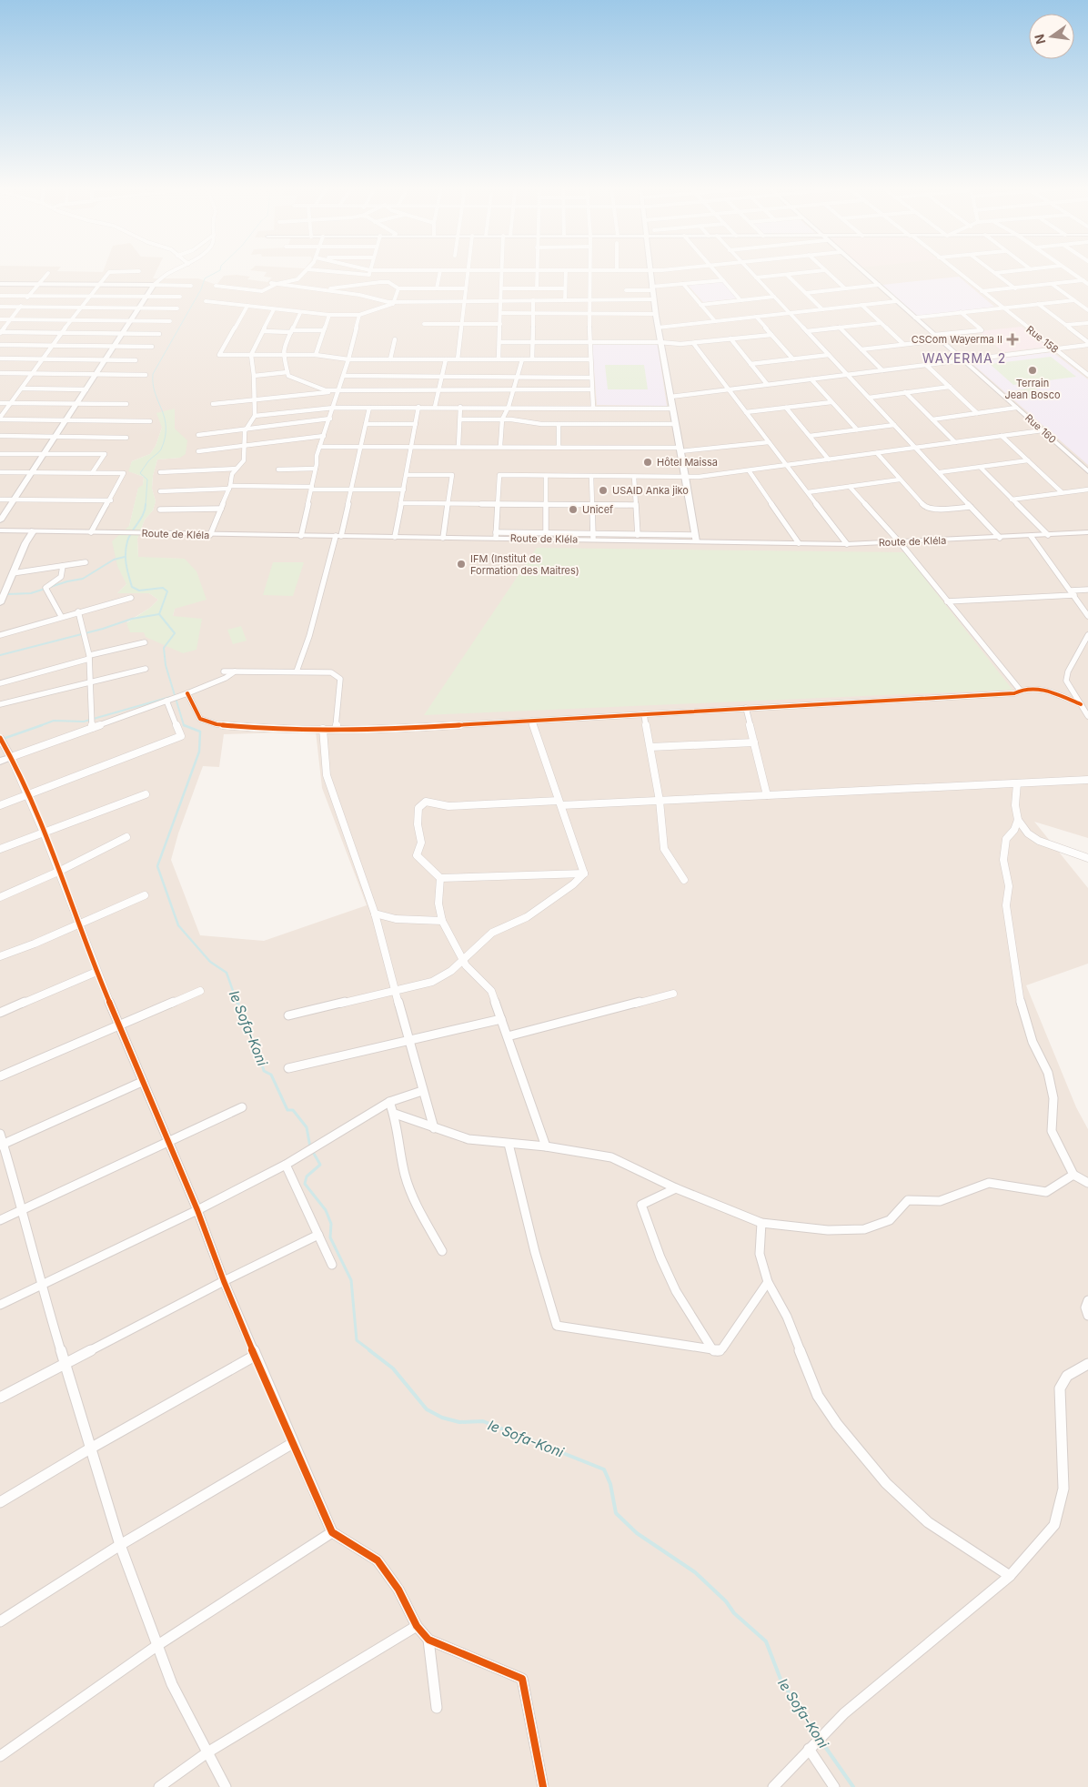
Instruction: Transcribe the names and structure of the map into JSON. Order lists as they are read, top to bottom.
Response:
{
  "streets": {
    "main road": ["Route de Kléla"],
    "street": ["Rue 158", "Rue 160"]
  },
  "districts": ["WAYERMA 2"],
  "water": ["le Sofa-Koni"],
  "places": {
    "health": ["CSCom Wayerma II"],
    "other": [
      "Terrain Jean Bosco",
      "Hôtel Maissa",
      "USAID Anka jiko",
      "Unicef",
      "IFM (Institut de Formation des Maitres)"
    ]
  },
  "north": "left"
}
